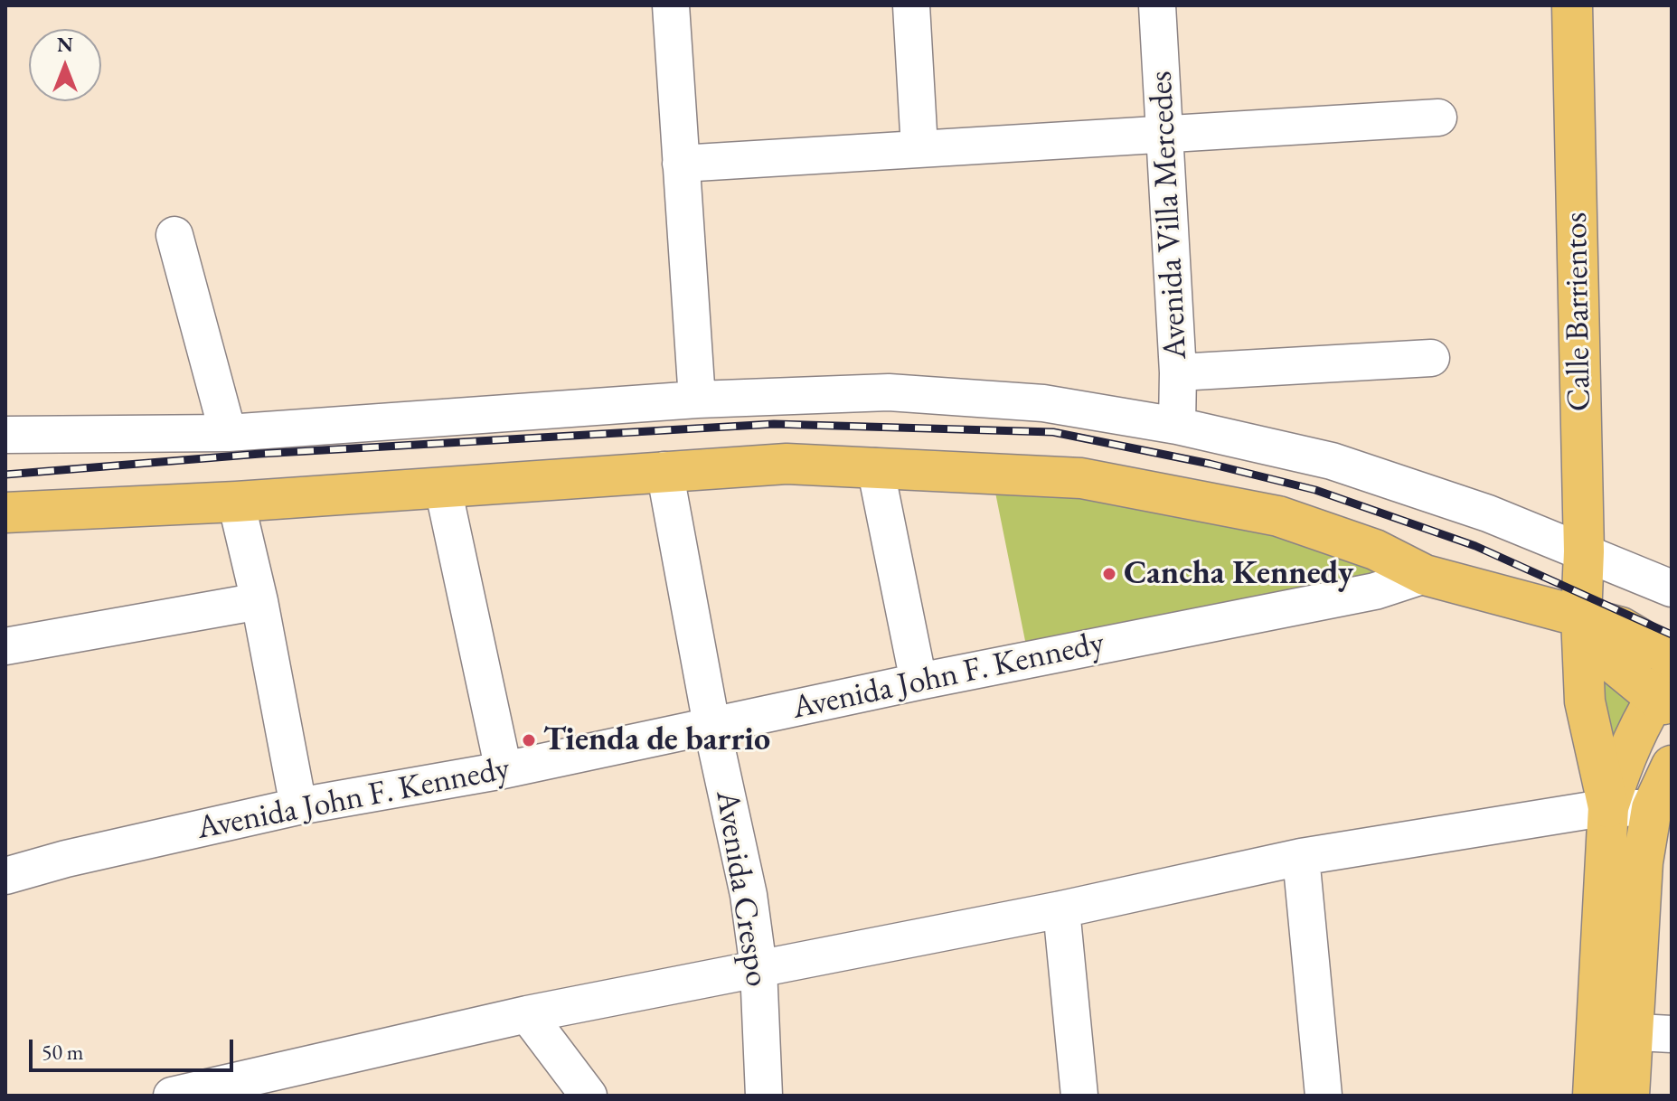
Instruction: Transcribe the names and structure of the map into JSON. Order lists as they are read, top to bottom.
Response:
{
  "streets": {
    "main road": ["Calle Barrientos"],
    "street": ["Avenida Villa Mercedes", "Avenida John F. Kennedy", "Avenida Crespo"]
  },
  "crossings": [
    ["Avenida John F. Kennedy", "Avenida Crespo"]
  ],
  "places": ["Cancha Kennedy", "Tienda de barrio"],
  "scale_bar": "50 m",
  "north": "top"
}
